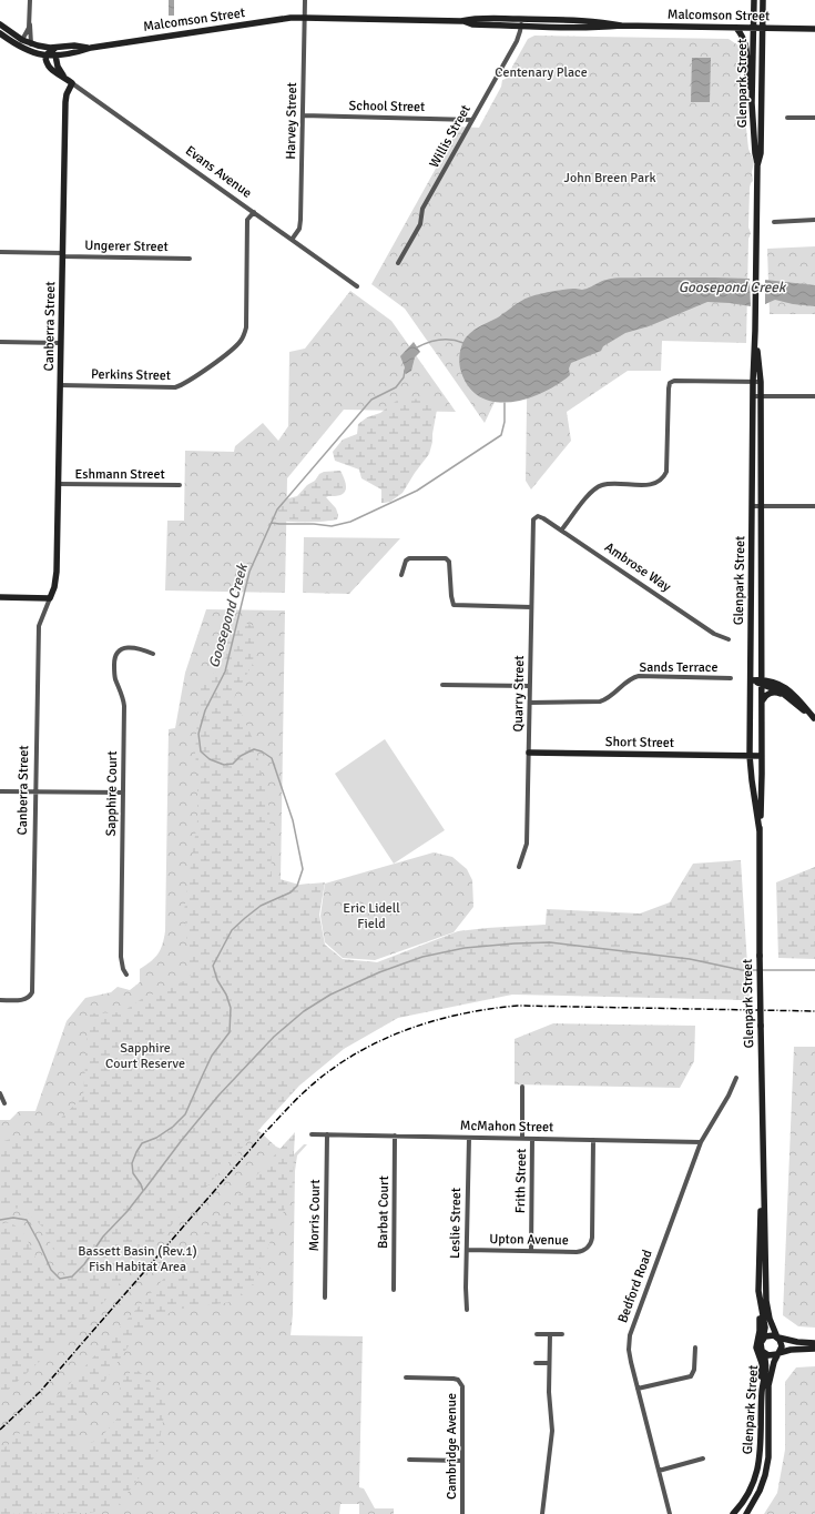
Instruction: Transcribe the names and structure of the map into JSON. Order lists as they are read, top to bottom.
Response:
{
  "streets": {
    "main road": [
      "Malcomson Street",
      "Glenpark Street",
      "Evans Avenue",
      "Canberra Street",
      "Short Street"
    ],
    "street": [
      "School Street",
      "Harvey Street",
      "Willis Street",
      "Ungerer Street",
      "Perkins Street",
      "Eshmann Street",
      "Ambrose Way",
      "Sands Terrace",
      "Quarry Street",
      "Sapphire Court",
      "McMahon Street",
      "Frith Street",
      "Barbat Court",
      "Morris Court",
      "Leslie Street",
      "Upton Avenue",
      "Bedford Road",
      "Cambridge Avenue"
    ]
  },
  "crossings": [
    ["Malcomson Street", "Glenpark Street"],
    ["Malcomson Street", "Harvey Street"],
    ["Malcomson Street", "Willis Street"],
    ["Malcomson Street", "Evans Avenue"],
    ["Glenpark Street", "Short Street"],
    ["School Street", "Harvey Street"],
    ["School Street", "Willis Street"],
    ["Harvey Street", "Evans Avenue"],
    ["Evans Avenue", "Canberra Street"],
    ["Evans Avenue", "Perkins Street"],
    ["Ungerer Street", "Canberra Street"],
    ["Canberra Street", "Perkins Street"],
    ["Canberra Street", "Eshmann Street"],
    ["Ambrose Way", "Quarry Street"],
    ["Sands Terrace", "Quarry Street"],
    ["Quarry Street", "Short Street"],
    ["McMahon Street", "Frith Street"],
    ["McMahon Street", "Barbat Court"],
    ["McMahon Street", "Morris Court"],
    ["McMahon Street", "Leslie Street"],
    ["McMahon Street", "Upton Avenue"],
    ["McMahon Street", "Bedford Road"],
    ["Frith Street", "Upton Avenue"],
    ["Leslie Street", "Upton Avenue"]
  ],
  "water": ["Goosepond Creek"],
  "parks": [
    "Centenary Place",
    "John Breen Park",
    "Eric Lidell Field",
    "Sapphire Court Reserve",
    "Bassett Basin (Rev.1) Fish Habitat Area"
  ]
}
